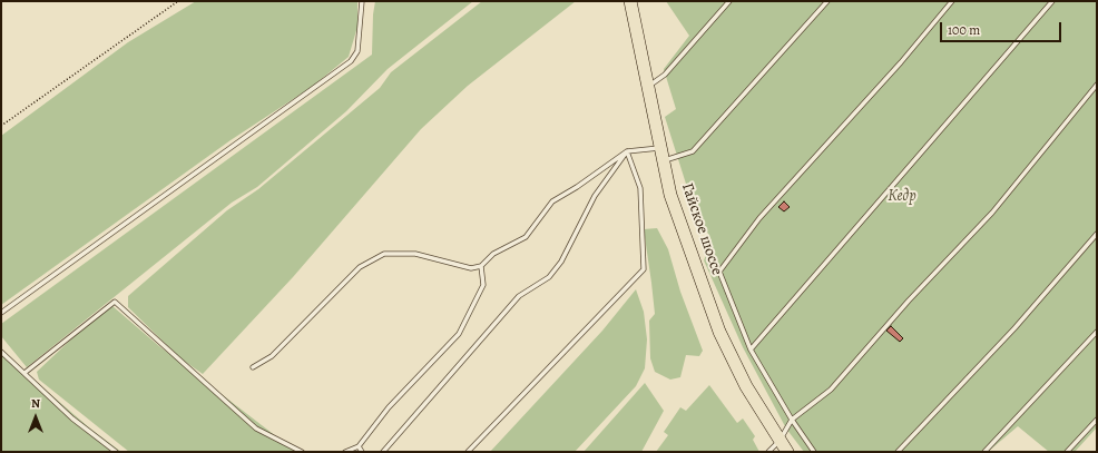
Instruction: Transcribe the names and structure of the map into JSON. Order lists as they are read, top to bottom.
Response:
{
  "streets": {
    "main road": ["Гайское шоссе"]
  },
  "parks": ["Кедр"],
  "scale_bar": "100 m",
  "north": "top"
}
